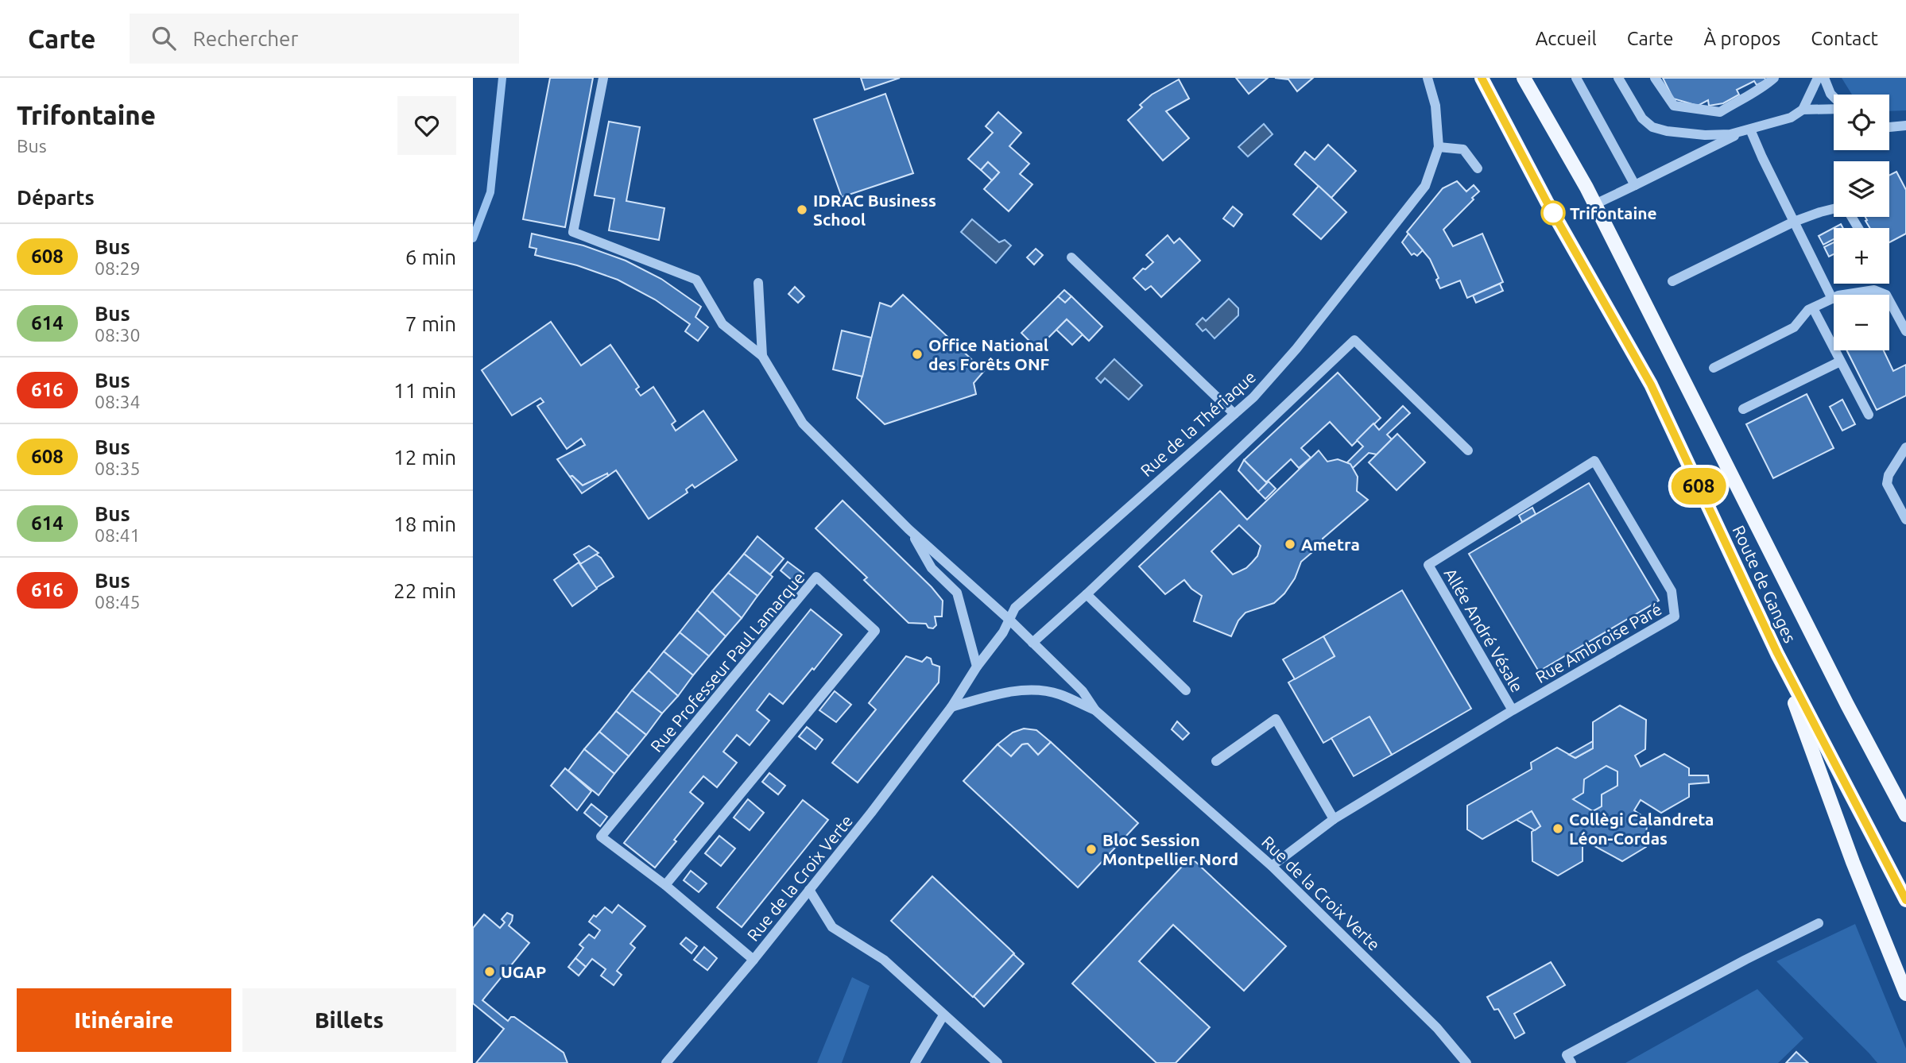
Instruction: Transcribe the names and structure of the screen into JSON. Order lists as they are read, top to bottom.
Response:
{
  "streets": {
    "main road": ["Route de Ganges"],
    "street": [
      "Rue de la Thériaque",
      "Allée André Vésale",
      "Rue Ambroise Paré",
      "Rue Professeur Paul Lamarque",
      "Rue de la Croix Verte"
    ]
  },
  "crossings": [
    ["Rue de la Thériaque", "Rue de la Croix Verte"],
    ["Allée André Vésale", "Rue Ambroise Paré"],
    ["Rue Ambroise Paré", "Rue de la Croix Verte"],
    ["Rue Professeur Paul Lamarque", "Rue de la Croix Verte"]
  ],
  "places": [
    "IDRAC Business School",
    "Trifontaine",
    "Office National des Forêts ONF",
    "Ametra",
    "Collègi Calandreta Léon-Cordas",
    "Bloc Session Montpellier Nord",
    "UGAP"
  ],
  "lines": ["bus line 608"],
  "page": {
    "header": "Carte",
    "search": "Rechercher",
    "nav": [
      "Accueil",
      "Carte",
      "À propos",
      "Contact"
    ],
    "heading": [
      ["Trifontaine", "Bus"],
      "Départs"
    ],
    "on_map": "608",
    "map_buttons": ["+", "−"],
    "list": [
      {
        "mark": "608",
        "name": "Bus",
        "note": "08:29",
        "value": "6 min"
      },
      {
        "mark": "614",
        "name": "Bus",
        "note": "08:30",
        "value": "7 min"
      },
      {
        "mark": "616",
        "name": "Bus",
        "note": "08:34",
        "value": "11 min"
      },
      {
        "mark": "608",
        "name": "Bus",
        "note": "08:35",
        "value": "12 min"
      },
      {
        "mark": "614",
        "name": "Bus",
        "note": "08:41",
        "value": "18 min"
      },
      {
        "mark": "616",
        "name": "Bus",
        "note": "08:45",
        "value": "22 min"
      }
    ],
    "buttons": ["Itinéraire", "Billets"]
  }
}
